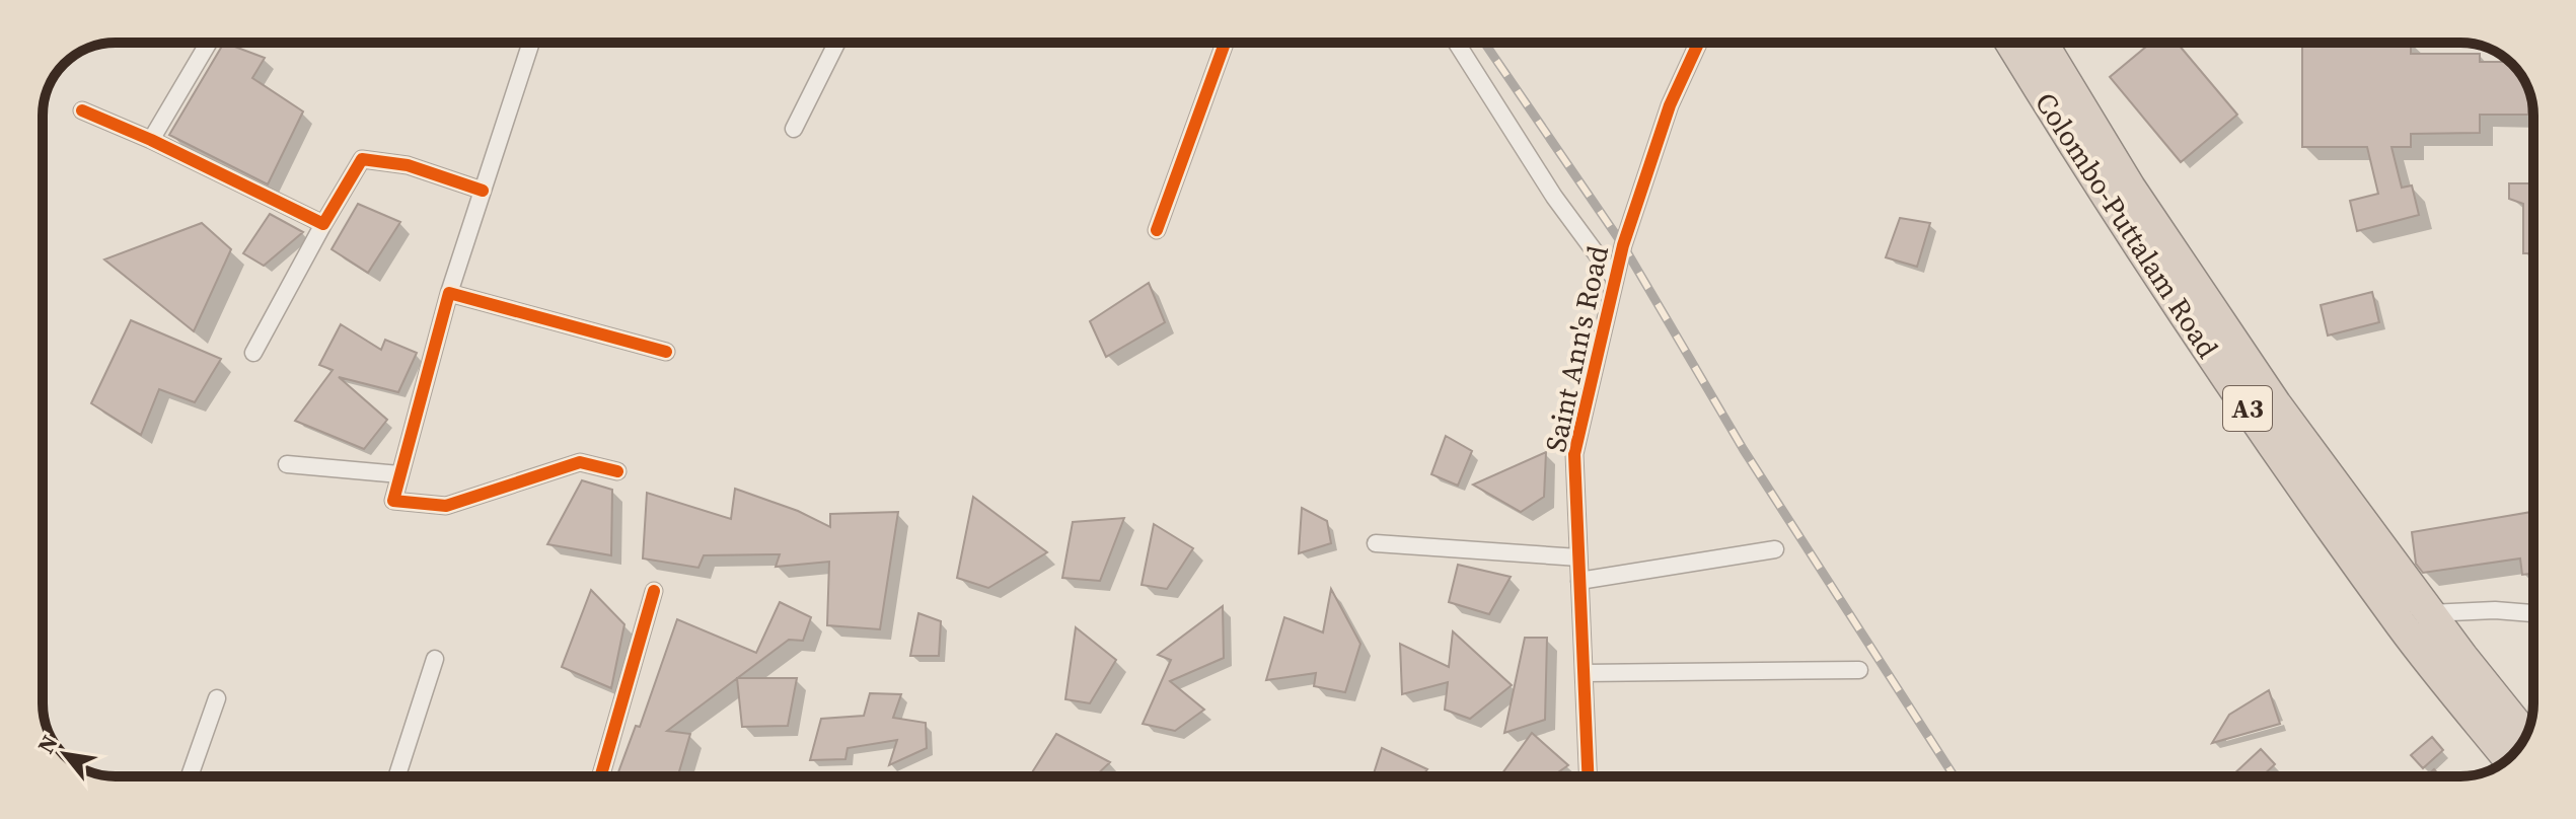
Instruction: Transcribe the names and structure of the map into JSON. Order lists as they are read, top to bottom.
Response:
{
  "streets": {
    "highway": ["Colombo-Puttalam Road", "A3"],
    "street": ["Saint Ann's Road"]
  },
  "north": "top left"
}
